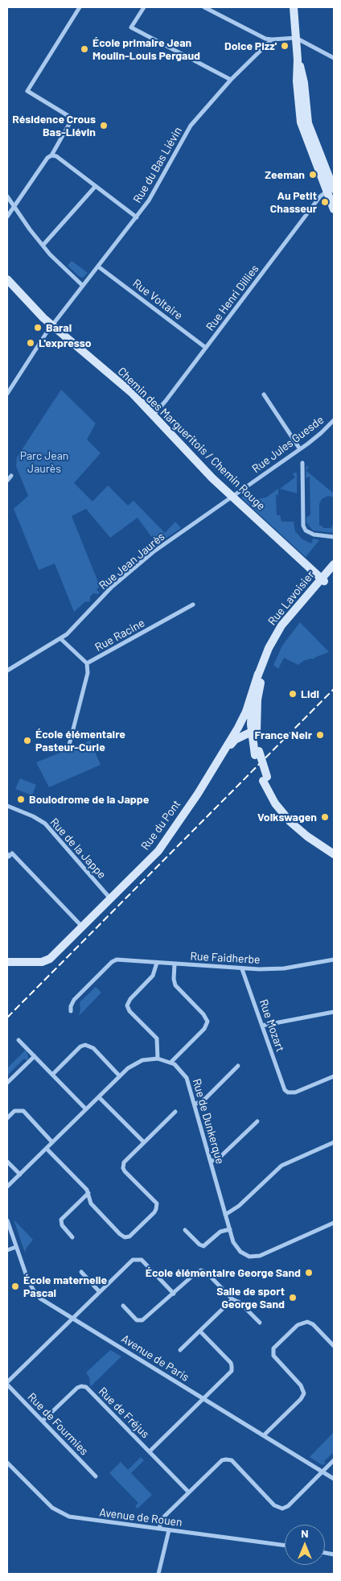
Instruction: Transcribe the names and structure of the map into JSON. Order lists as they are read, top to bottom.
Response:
{
  "streets": {
    "main road": ["Chemin des Margueritois / Chemin Rouge", "Rue Lavoisier", "Rue du Pont"],
    "street": [
      "Rue du Bas Liévin",
      "Rue Henri Dillies",
      "Rue Voltaire",
      "Rue Jules Guesde",
      "Rue Jean Jaurès",
      "Rue Racine",
      "Rue de la Jappe",
      "Rue Faidherbe",
      "Rue Mozart",
      "Rue de Dunkerque",
      "Avenue de Paris",
      "Rue de Fréjus",
      "Rue de Fourmies",
      "Avenue de Rouen"
    ]
  },
  "crossings": [
    ["Rue du Bas Liévin", "Rue Voltaire"],
    ["Rue du Bas Liévin", "Chemin des Margueritois / Chemin Rouge"],
    ["Rue Henri Dillies", "Rue Voltaire"],
    ["Rue Henri Dillies", "Chemin des Margueritois / Chemin Rouge"],
    ["Chemin des Margueritois / Chemin Rouge", "Rue Jules Guesde"],
    ["Chemin des Margueritois / Chemin Rouge", "Rue Jean Jaurès"],
    ["Chemin des Margueritois / Chemin Rouge", "Rue Lavoisier"],
    ["Rue Jules Guesde", "Rue Jean Jaurès"],
    ["Rue Jean Jaurès", "Rue Racine"],
    ["Rue Lavoisier", "Rue du Pont"],
    ["Rue du Pont", "Rue de la Jappe"],
    ["Rue Faidherbe", "Rue Mozart"],
    ["Rue de Fréjus", "Rue de Fourmies"]
  ],
  "parks": ["Parc Jean Jaurès"],
  "places": [
    "Dolce Pizz'",
    "École primaire Jean Moulin-Louis Pergaud",
    "Résidence Crous Bas-Liévin",
    "Zeeman",
    "Au Petit Chasseur",
    "Baral",
    "L'expresso",
    "Lidl",
    "France Neir",
    "École élémentaire Pasteur-Curie",
    "Boulodrome de la Jappe",
    "Volkswagen",
    "École élémentaire George Sand",
    "École maternelle Pascal",
    "Salle de sport George Sand"
  ],
  "north": "top"
}
